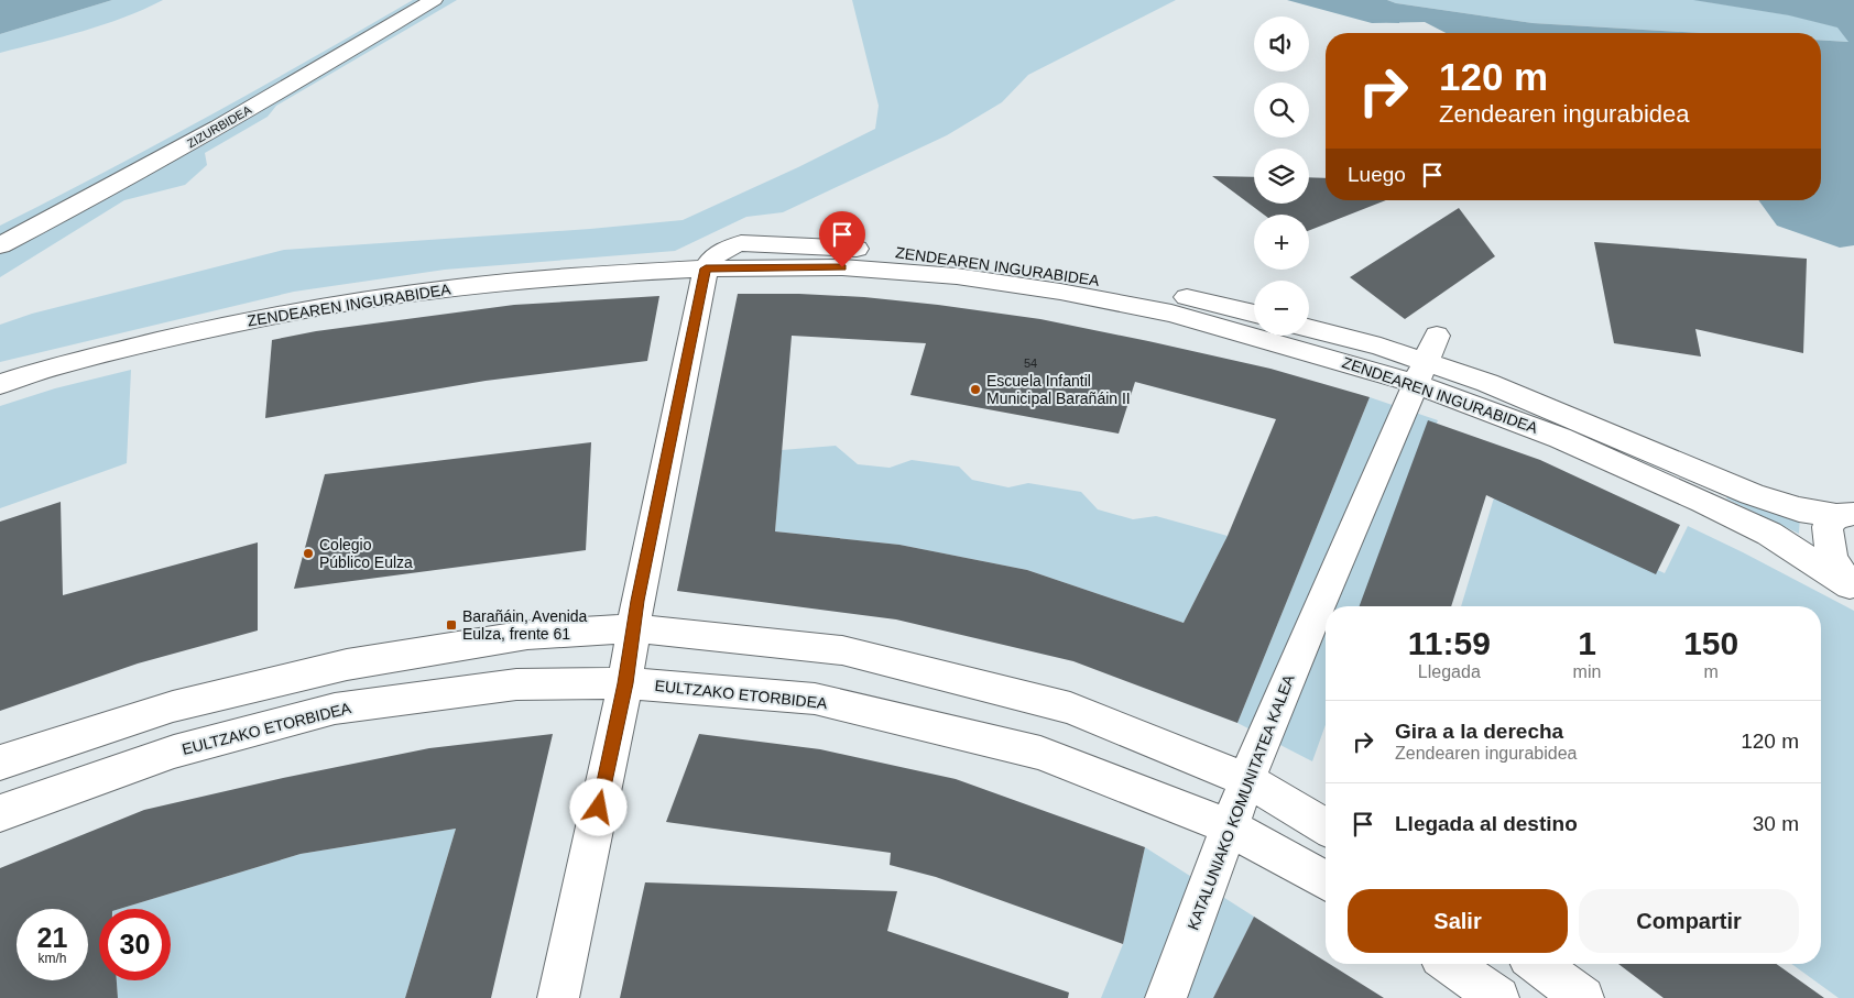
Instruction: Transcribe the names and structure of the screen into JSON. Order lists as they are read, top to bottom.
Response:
{
  "streets": {
    "street": [
      "ZIZURBIDEA",
      "ZENDEAREN INGURABIDEA",
      "EULTZAKO ETORBIDEA",
      "KATALUNIAKO KOMUNITATEA KALEA"
    ]
  },
  "crossings": [
    ["ZENDEAREN INGURABIDEA", "KATALUNIAKO KOMUNITATEA KALEA"],
    ["EULTZAKO ETORBIDEA", "KATALUNIAKO KOMUNITATEA KALEA"]
  ],
  "places": {
    "other": ["Escuela Infantil Municipal Barañáin II", "Colegio Público Eulza"],
    "transit": ["Barañáin, Avenida Eulza, frente 61"]
  },
  "house_numbers": ["54"],
  "page": {
    "map_buttons": ["+", "−"],
    "turn": ["120 m", "Zendearen ingurabidea"],
    "then": "Luego",
    "eta": [
      "11:59",
      "Llegada",
      "1",
      "min",
      "150",
      "m"
    ],
    "list": [
      {
        "name": "Gira a la derecha",
        "note": "Zendearen ingurabidea",
        "value": "120 m"
      },
      {
        "name": "Llegada al destino",
        "value": "30 m"
      }
    ],
    "buttons": ["Salir", "Compartir"],
    "speed": "21 km/h",
    "limit": "30"
  }
}
